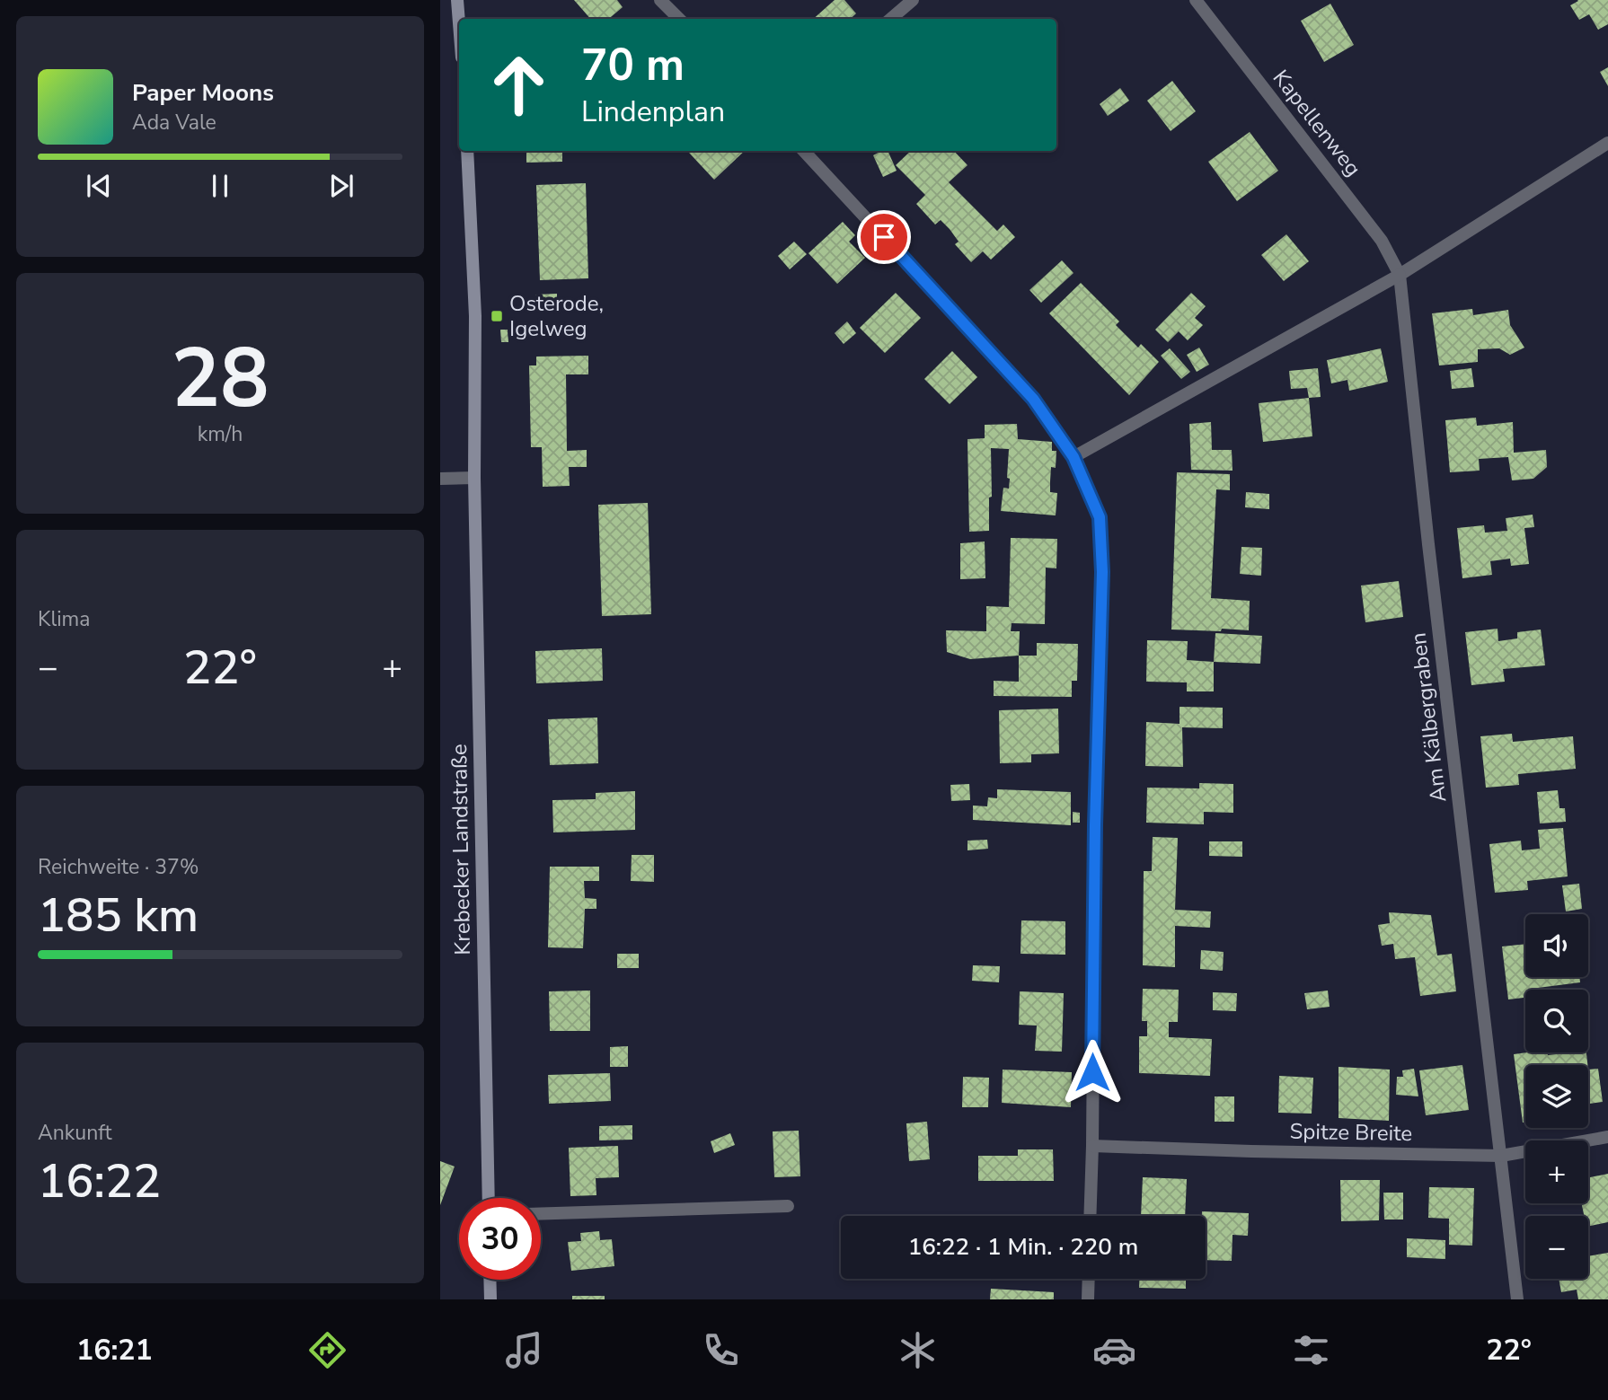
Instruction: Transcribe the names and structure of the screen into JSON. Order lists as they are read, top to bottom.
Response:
{
  "streets": {
    "main road": ["Krebecker Landstraße"],
    "street": ["Kapellenweg", "Am Kälbergraben", "Spitze Breite"]
  },
  "crossings": [
    ["Kapellenweg", "Am Kälbergraben"],
    ["Am Kälbergraben", "Spitze Breite"]
  ],
  "places": {
    "transit": ["Osterode, Igelweg"]
  },
  "page": {
    "turn": ["70 m", "Lindenplan"],
    "song": ["Paper Moons", "Ada Vale"],
    "tile": [
      ["28", "km/h"],
      "Klima",
      ["Reichweite · 37%", "185 km"],
      ["Ankunft", "16:22"]
    ],
    "heat": ["−", "22°", "+"],
    "map_buttons": ["+", "−"],
    "limit": "30",
    "trip": "16:22 · 1 Min. · 220 m",
    "tabs": ["16:21", "22°"]
  }
}
